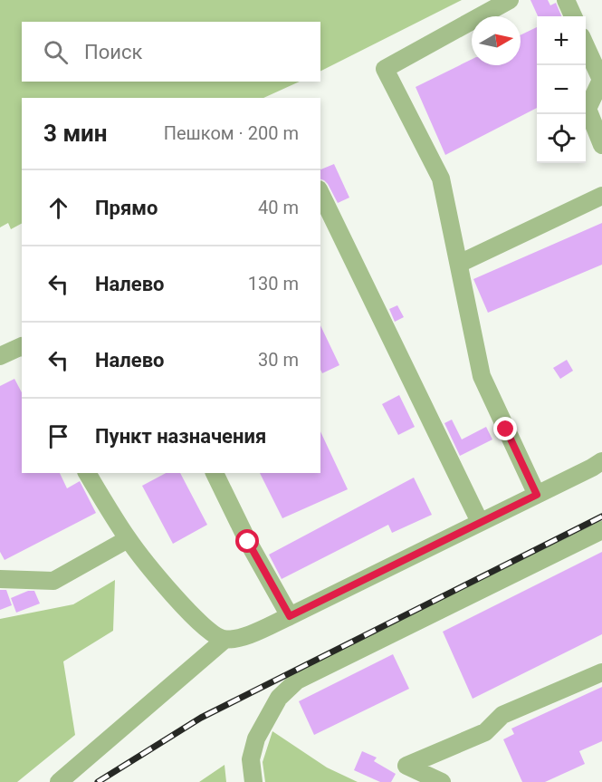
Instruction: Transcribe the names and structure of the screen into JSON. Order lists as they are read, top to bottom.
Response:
{
  "north": "right",
  "page": {
    "map_buttons": ["+", "−"],
    "search": "Поиск",
    "heading": ["3 мин", "Пешком · 200 m"],
    "list": [
      ["Прямо", "40 m"],
      ["Налево", "130 m"],
      ["Налево", "30 m"],
      "Пункт назначения"
    ]
  }
}
